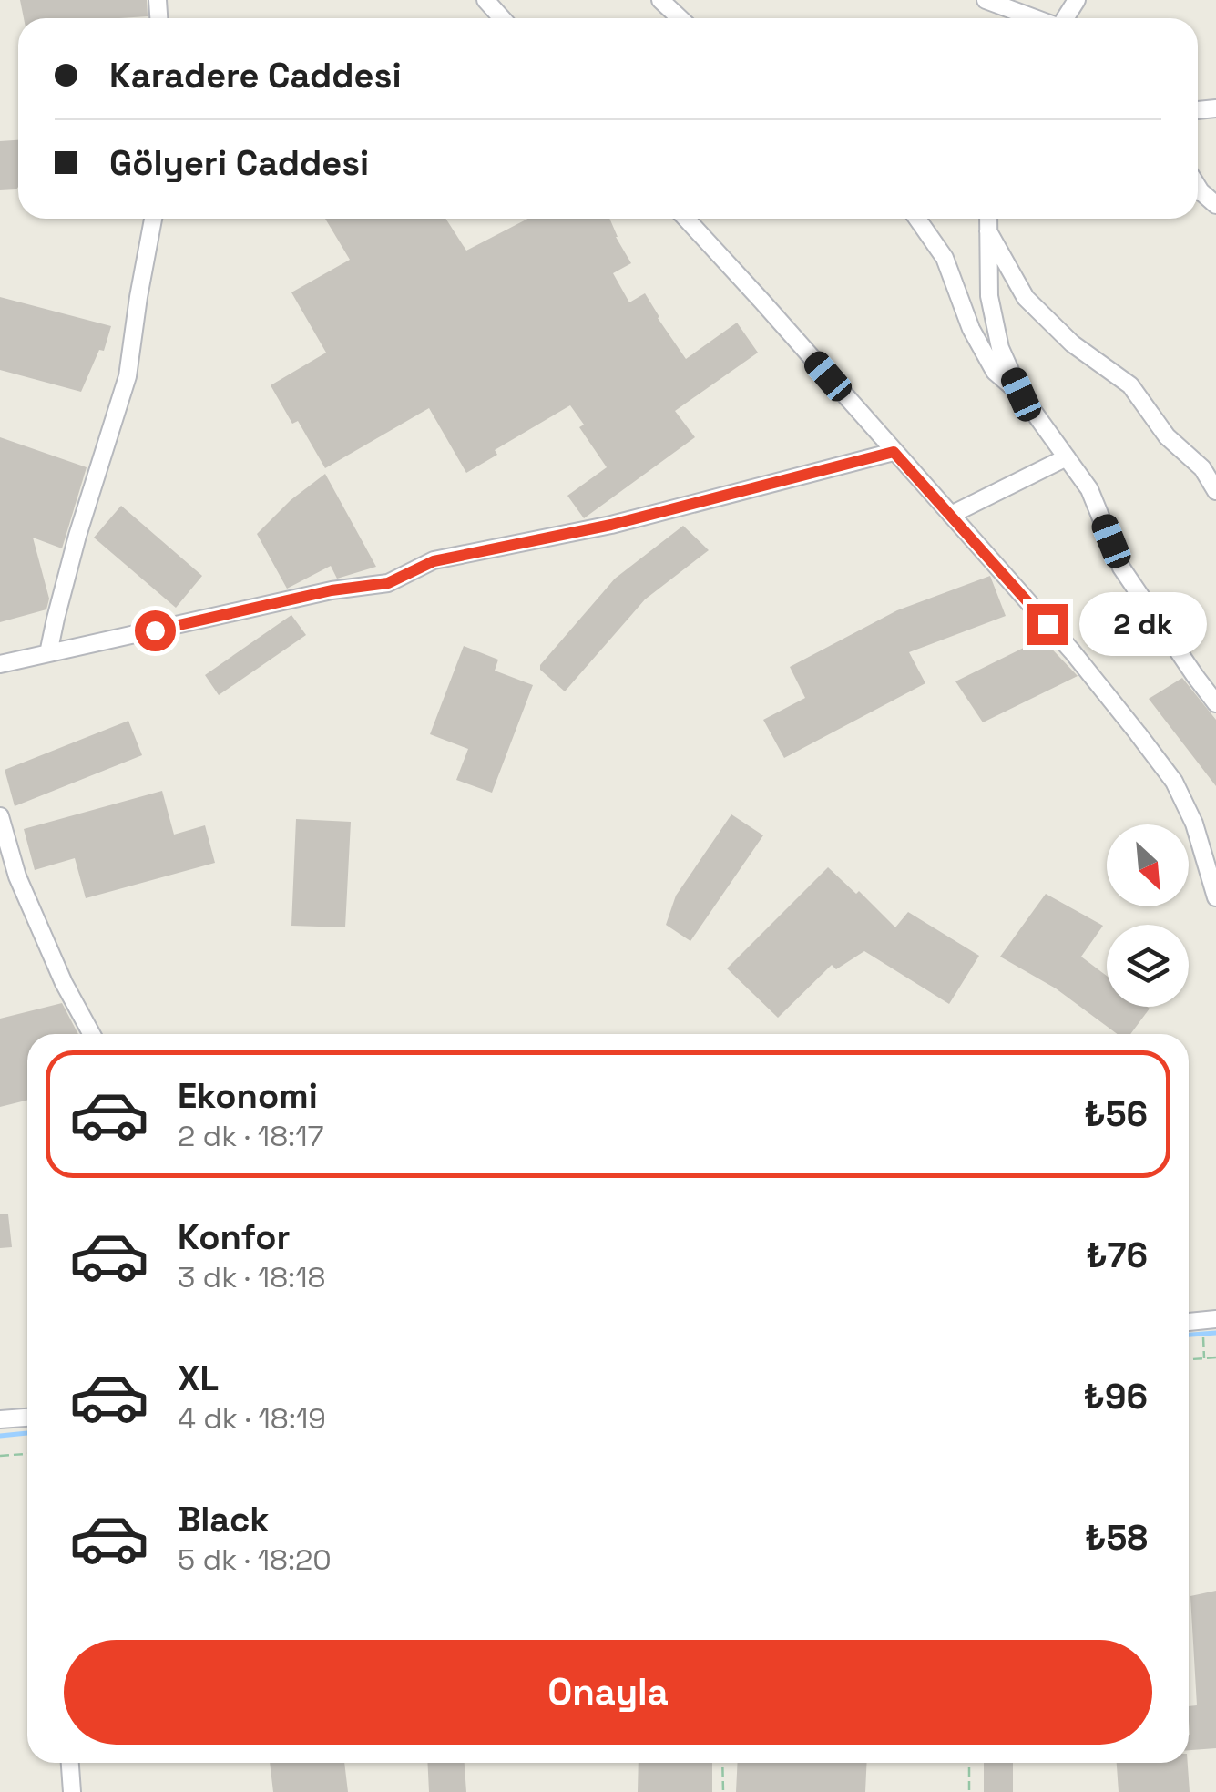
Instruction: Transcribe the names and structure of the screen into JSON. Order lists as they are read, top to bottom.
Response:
{
  "north": "bottom right",
  "page": {
    "banner": ["Karadere Caddesi", "Gölyeri Caddesi"],
    "bubble": "2 dk",
    "list": [
      {
        "name": "Ekonomi",
        "note": "2 dk · 18:17",
        "value": "₺56"
      },
      {
        "name": "Konfor",
        "note": "3 dk · 18:18",
        "value": "₺76"
      },
      {
        "name": "XL",
        "note": "4 dk · 18:19",
        "value": "₺96"
      },
      {
        "name": "Black",
        "note": "5 dk · 18:20",
        "value": "₺58"
      }
    ],
    "buttons": "Onayla"
  }
}
